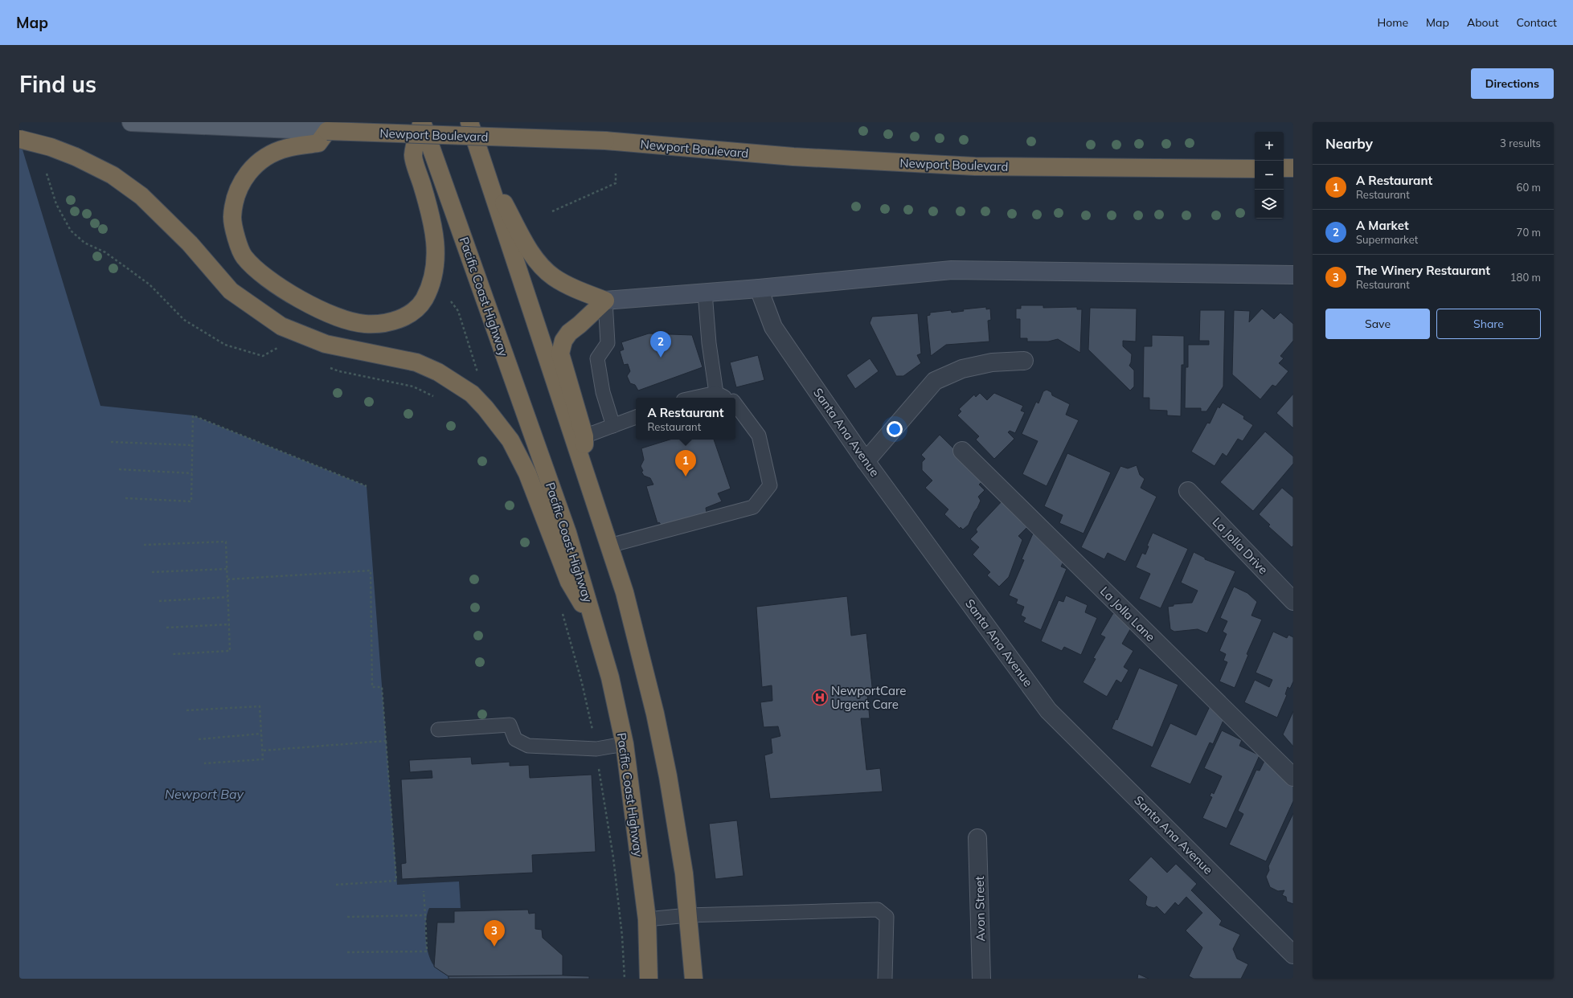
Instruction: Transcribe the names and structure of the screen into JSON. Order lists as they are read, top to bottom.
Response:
{
  "streets": {
    "highway": ["Newport Boulevard", "Pacific Coast Highway"],
    "street": [
      "Santa Ana Avenue",
      "La Jolla Drive",
      "La Jolla Lane",
      "Avon Street"
    ]
  },
  "water": ["Newport Bay"],
  "places": {
    "hospital": ["NewportCare Urgent Care"]
  },
  "page": {
    "header": "Map",
    "nav": [
      "Home",
      "Map",
      "About",
      "Contact"
    ],
    "buttons": [
      "Directions",
      ["Save", "Share"]
    ],
    "title": "Find us",
    "heading": ["Nearby", "3 results"],
    "map_buttons": ["+", "−"],
    "list": [
      {
        "mark": "1",
        "name": "A Restaurant",
        "note": "Restaurant",
        "value": "60 m"
      },
      {
        "mark": "2",
        "name": "A Market",
        "note": "Supermarket",
        "value": "70 m"
      },
      {
        "mark": "3",
        "name": "The Winery Restaurant",
        "note": "Restaurant",
        "value": "180 m"
      }
    ],
    "pins": ["2", "1", "3"],
    "popup": ["A Restaurant", "Restaurant"]
  }
}
